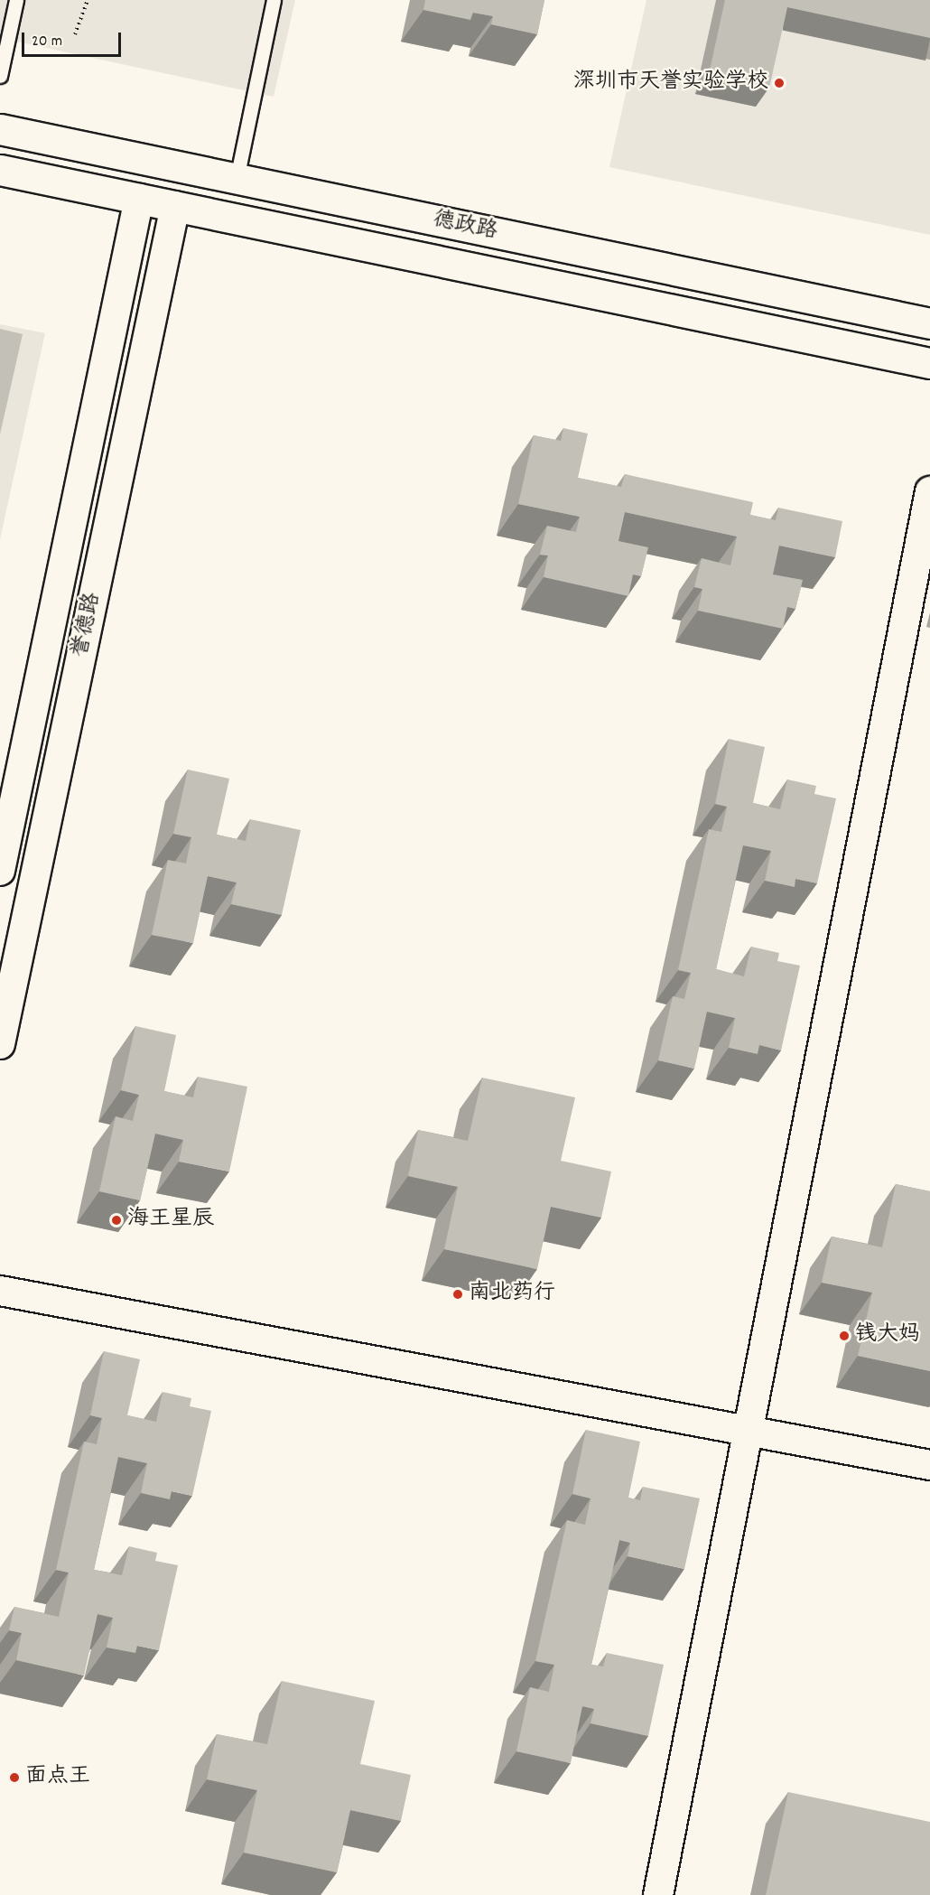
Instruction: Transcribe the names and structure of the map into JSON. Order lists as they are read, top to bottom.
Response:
{
  "streets": {
    "main road": ["德政路"],
    "street": ["誉德路"]
  },
  "crossings": [
    ["德政路", "誉德路"]
  ],
  "places": [
    "深圳市天誉实验学校",
    "海王星辰",
    "南北药行",
    "钱大妈",
    "面点王"
  ],
  "scale_bar": "20 m"
}
